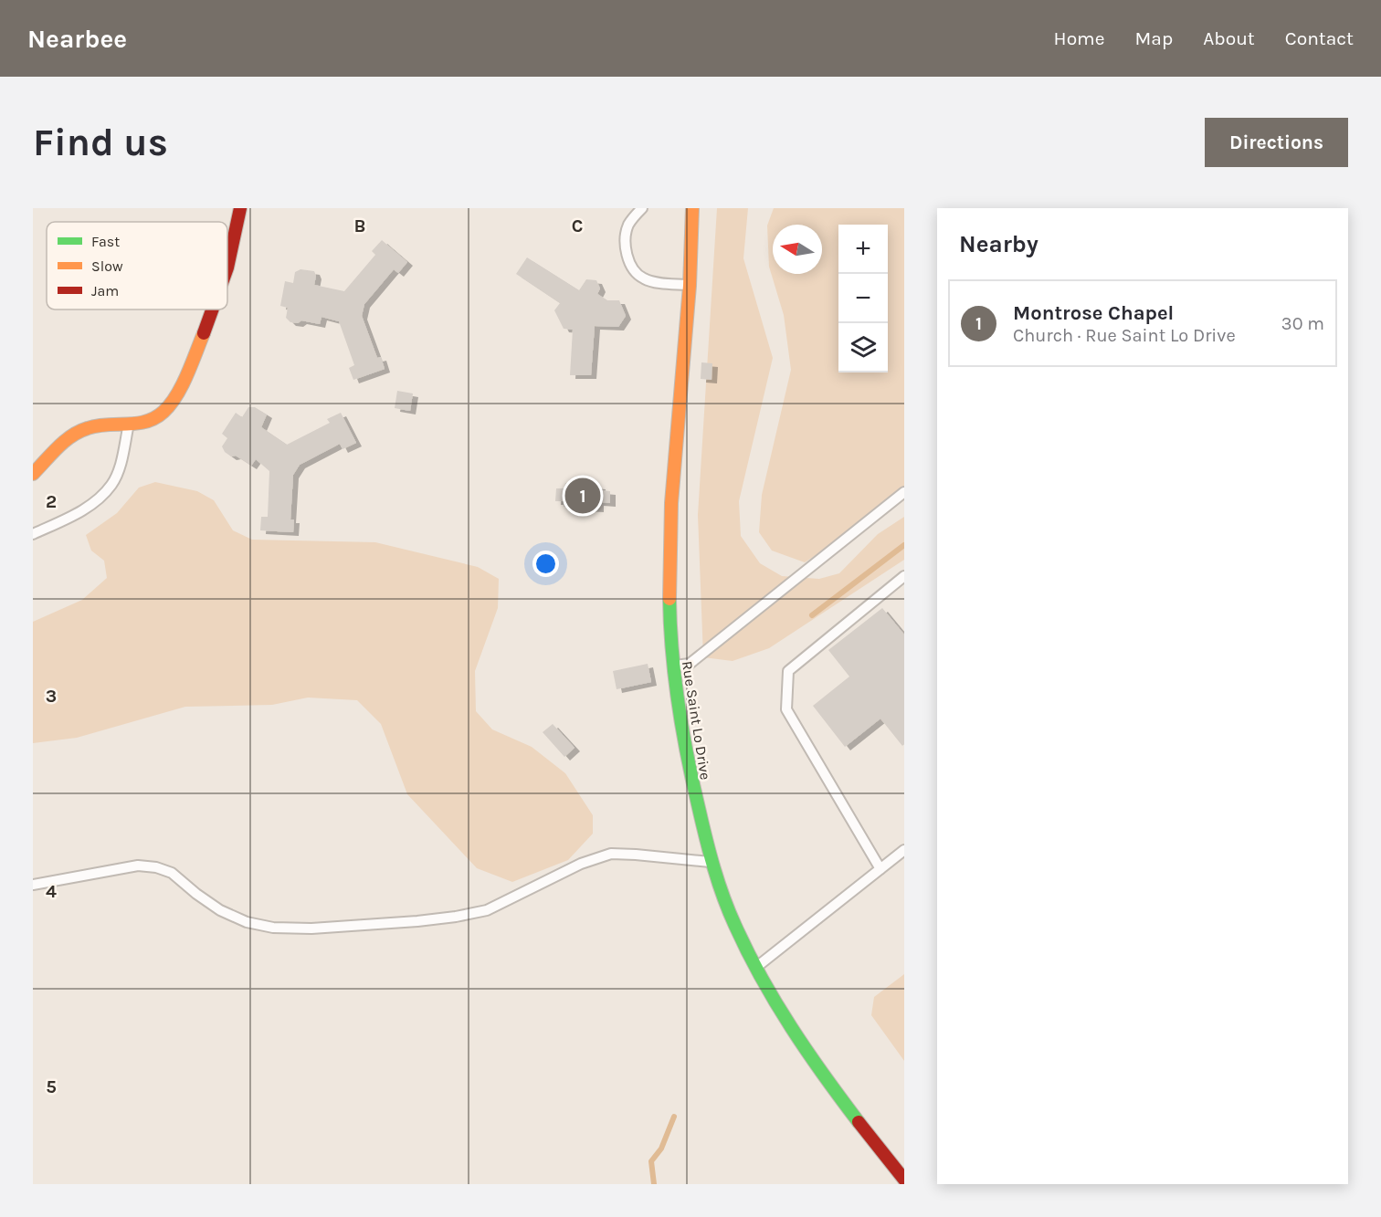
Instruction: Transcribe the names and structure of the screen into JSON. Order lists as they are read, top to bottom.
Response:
{
  "streets": {
    "street": ["Rue Saint Lo Drive"]
  },
  "legend": ["Fast", "Slow", "Jam"],
  "north": "left",
  "page": {
    "header": "Nearbee",
    "nav": [
      "Home",
      "Map",
      "About",
      "Contact"
    ],
    "buttons": "Directions",
    "title": "Find us",
    "heading": "Nearby",
    "map_buttons": ["+", "−"],
    "list": [
      {
        "mark": "1",
        "name": "Montrose Chapel",
        "note": "Church · Rue Saint Lo Drive",
        "value": "30 m"
      }
    ],
    "pins": "1"
  },
  "grid": {
    "columns": ["B", "C"],
    "rows": [
      "2",
      "3",
      "4",
      "5"
    ]
  }
}
